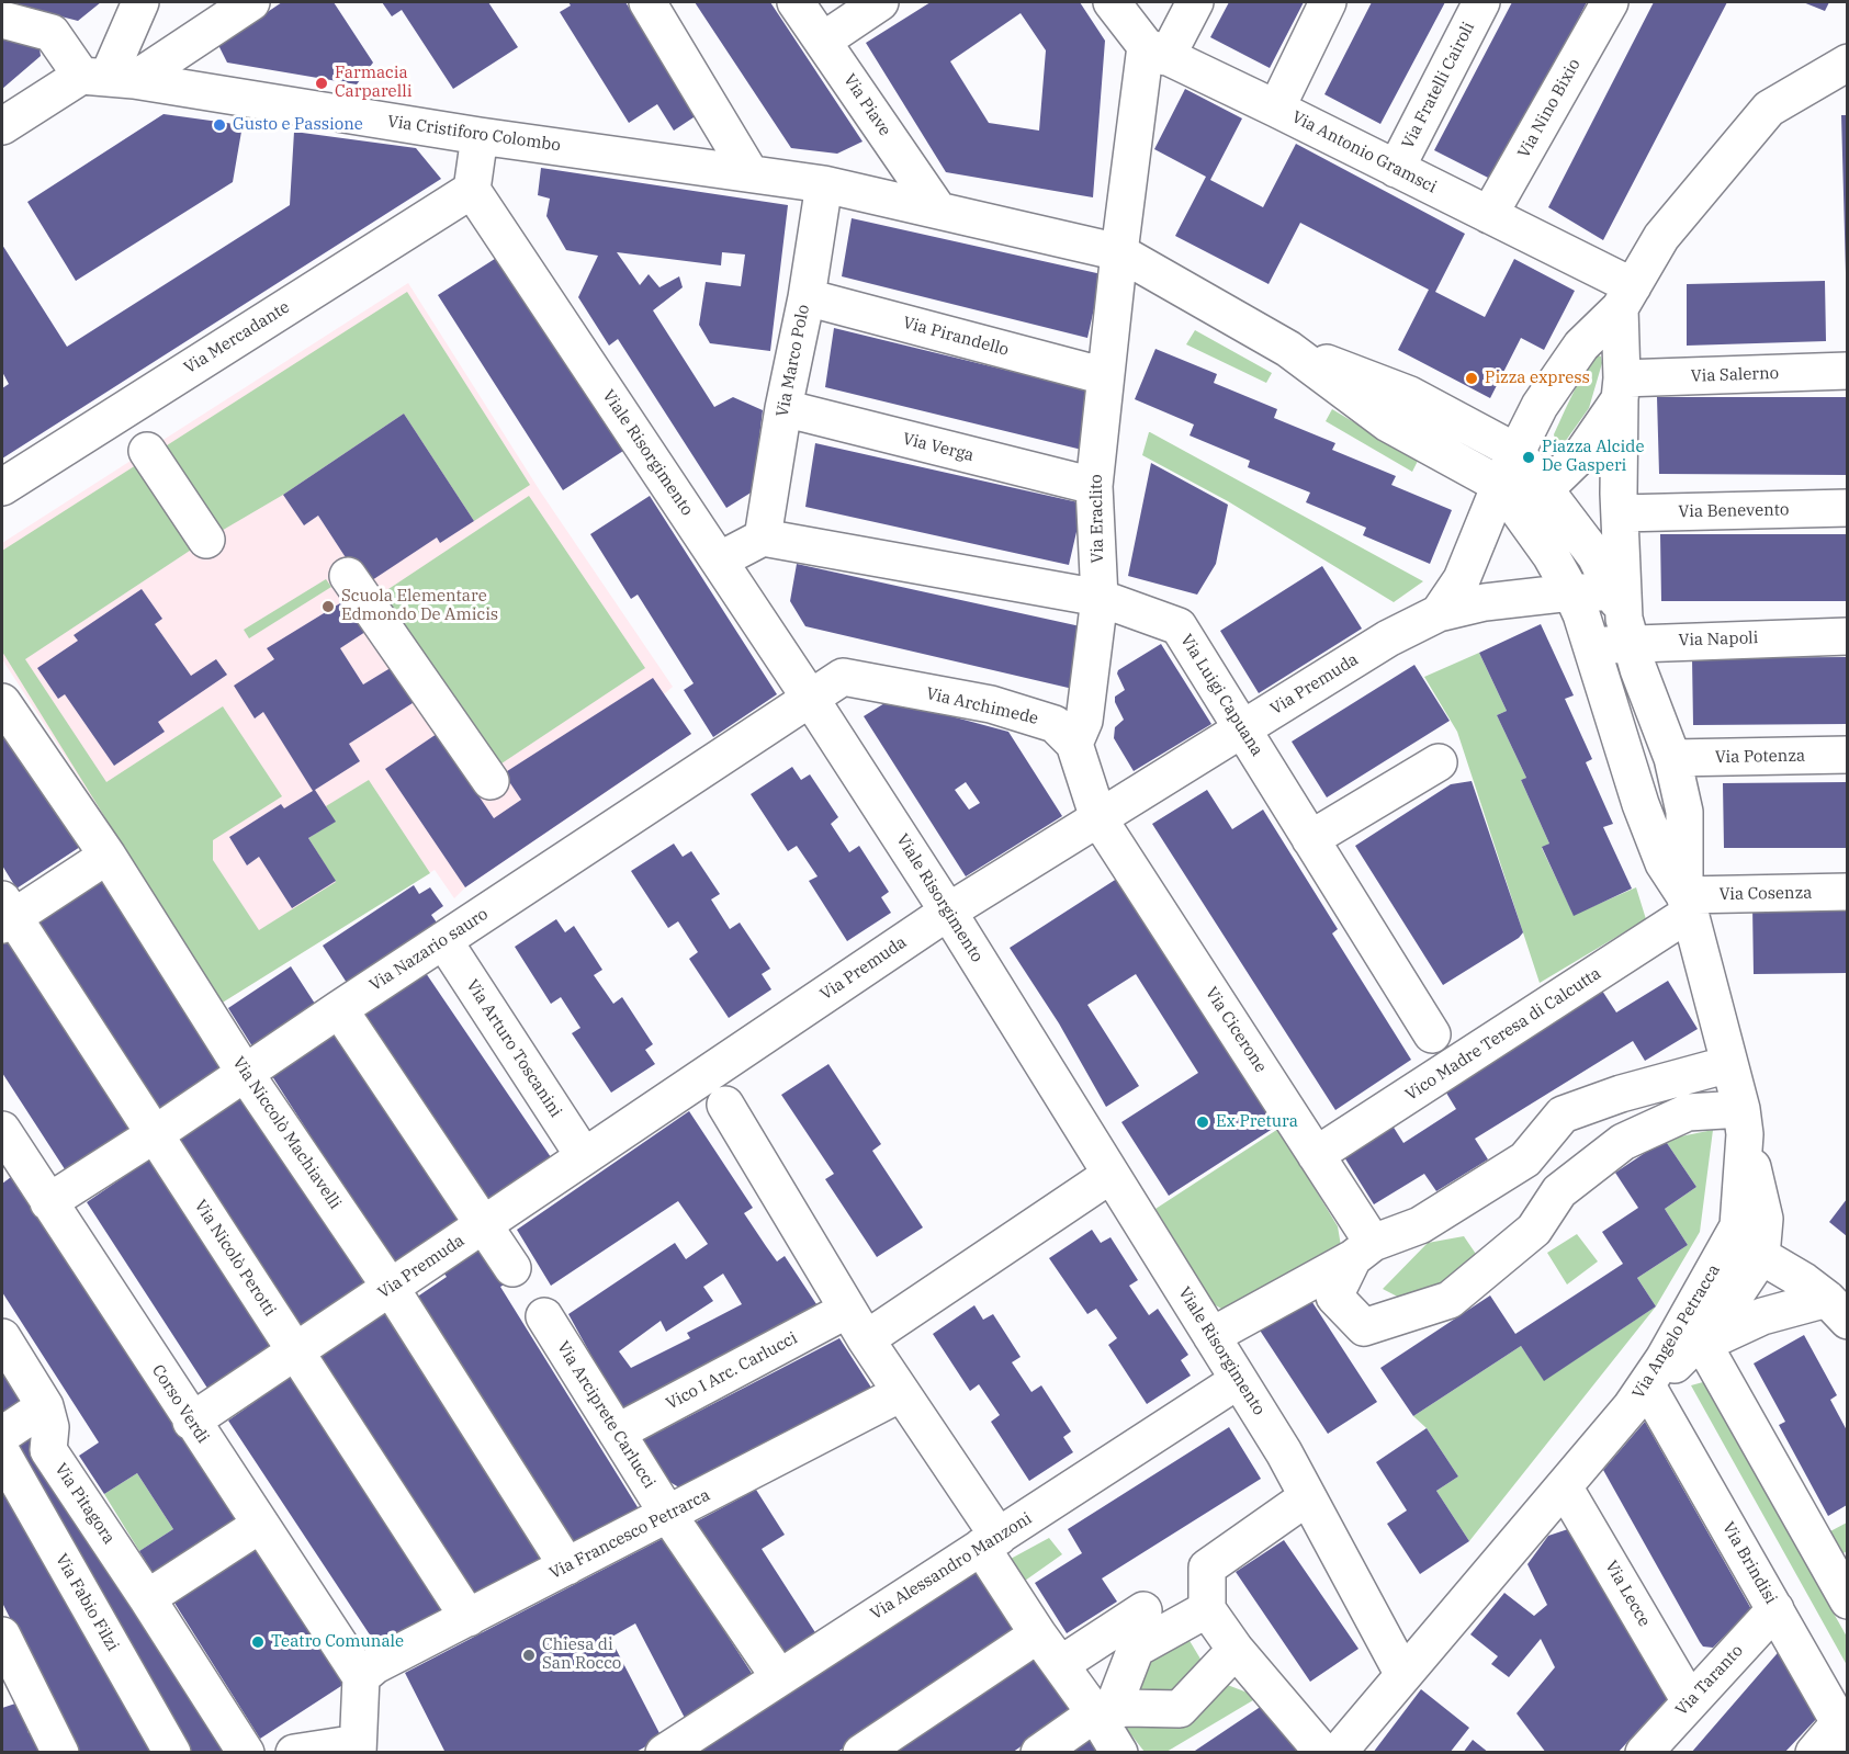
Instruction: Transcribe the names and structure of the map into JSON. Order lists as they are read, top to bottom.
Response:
{
  "streets": {
    "street": [
      "Via Fratelli Cairoli",
      "Via Piave",
      "Via Nino Bixio",
      "Via Cristiforo Colombo",
      "Via Antonio Gramsci",
      "Via Pirandello",
      "Via Mercadante",
      "Via Marco Polo",
      "Via Salerno",
      "Via Verga",
      "Viale Risorgimento",
      "Via Benevento",
      "Via Eraclito",
      "Via Napoli",
      "Via Premuda",
      "Via Luigi Capuana",
      "Via Archimede",
      "Via Potenza",
      "Via Cosenza",
      "Via Nazario sauro",
      "Via Cicerone",
      "Vico Madre Teresa di Calcutta",
      "Via Arturo Toscanini",
      "Via Niccolò Machiavelli",
      "Via Nicolò Perotti",
      "Via Angelo Petracca",
      "Vico I Arc. Carlucci",
      "Corso Verdi",
      "Via Arciprete Carlucci",
      "Via Pitagora",
      "Via Francesco Petrarca",
      "Via Brindisi",
      "Via Alessandro Manzoni",
      "Via Lecce",
      "Via Fabio Filzi",
      "Via Taranto"
    ]
  },
  "crossings": [
    ["Via Fratelli Cairoli", "Via Antonio Gramsci"],
    ["Via Piave", "Via Cristiforo Colombo"],
    ["Via Nino Bixio", "Via Antonio Gramsci"],
    ["Via Cristiforo Colombo", "Via Marco Polo"],
    ["Via Cristiforo Colombo", "Via Eraclito"],
    ["Via Antonio Gramsci", "Via Eraclito"],
    ["Via Pirandello", "Via Marco Polo"],
    ["Via Pirandello", "Via Eraclito"],
    ["Via Mercadante", "Viale Risorgimento"],
    ["Via Marco Polo", "Via Verga"],
    ["Via Marco Polo", "Via Luigi Capuana"],
    ["Via Verga", "Via Eraclito"],
    ["Viale Risorgimento", "Via Premuda"],
    ["Viale Risorgimento", "Via Archimede"],
    ["Viale Risorgimento", "Via Nazario sauro"],
    ["Viale Risorgimento", "Via Angelo Petracca"],
    ["Viale Risorgimento", "Via Alessandro Manzoni"],
    ["Via Eraclito", "Via Luigi Capuana"],
    ["Via Eraclito", "Via Archimede"],
    ["Via Napoli", "Via Premuda"],
    ["Via Premuda", "Via Luigi Capuana"],
    ["Via Premuda", "Via Cicerone"],
    ["Via Premuda", "Via Arturo Toscanini"],
    ["Via Premuda", "Via Niccolò Machiavelli"],
    ["Via Premuda", "Via Nicolò Perotti"],
    ["Via Premuda", "Corso Verdi"],
    ["Via Archimede", "Via Nazario sauro"],
    ["Via Cosenza", "Vico Madre Teresa di Calcutta"],
    ["Via Cosenza", "Via Angelo Petracca"],
    ["Via Nazario sauro", "Via Arturo Toscanini"],
    ["Via Nazario sauro", "Via Niccolò Machiavelli"],
    ["Via Nazario sauro", "Via Nicolò Perotti"],
    ["Via Nazario sauro", "Corso Verdi"],
    ["Via Cicerone", "Vico Madre Teresa di Calcutta"],
    ["Vico Madre Teresa di Calcutta", "Via Angelo Petracca"],
    ["Via Niccolò Machiavelli", "Via Francesco Petrarca"],
    ["Via Nicolò Perotti", "Via Francesco Petrarca"],
    ["Via Angelo Petracca", "Via Brindisi"],
    ["Via Angelo Petracca", "Via Lecce"],
    ["Vico I Arc. Carlucci", "Via Arciprete Carlucci"],
    ["Corso Verdi", "Via Francesco Petrarca"],
    ["Via Arciprete Carlucci", "Via Francesco Petrarca"],
    ["Via Arciprete Carlucci", "Via Alessandro Manzoni"],
    ["Via Brindisi", "Via Taranto"],
    ["Via Lecce", "Via Taranto"]
  ],
  "places": [
    "Farmacia Carparelli",
    "Gusto e Passione",
    "Pizza express",
    "Piazza Alcide De Gasperi",
    "Scuola Elementare Edmondo De Amicis",
    "Ex Pretura",
    "Teatro Comunale",
    "Chiesa di San Rocco"
  ]
}
